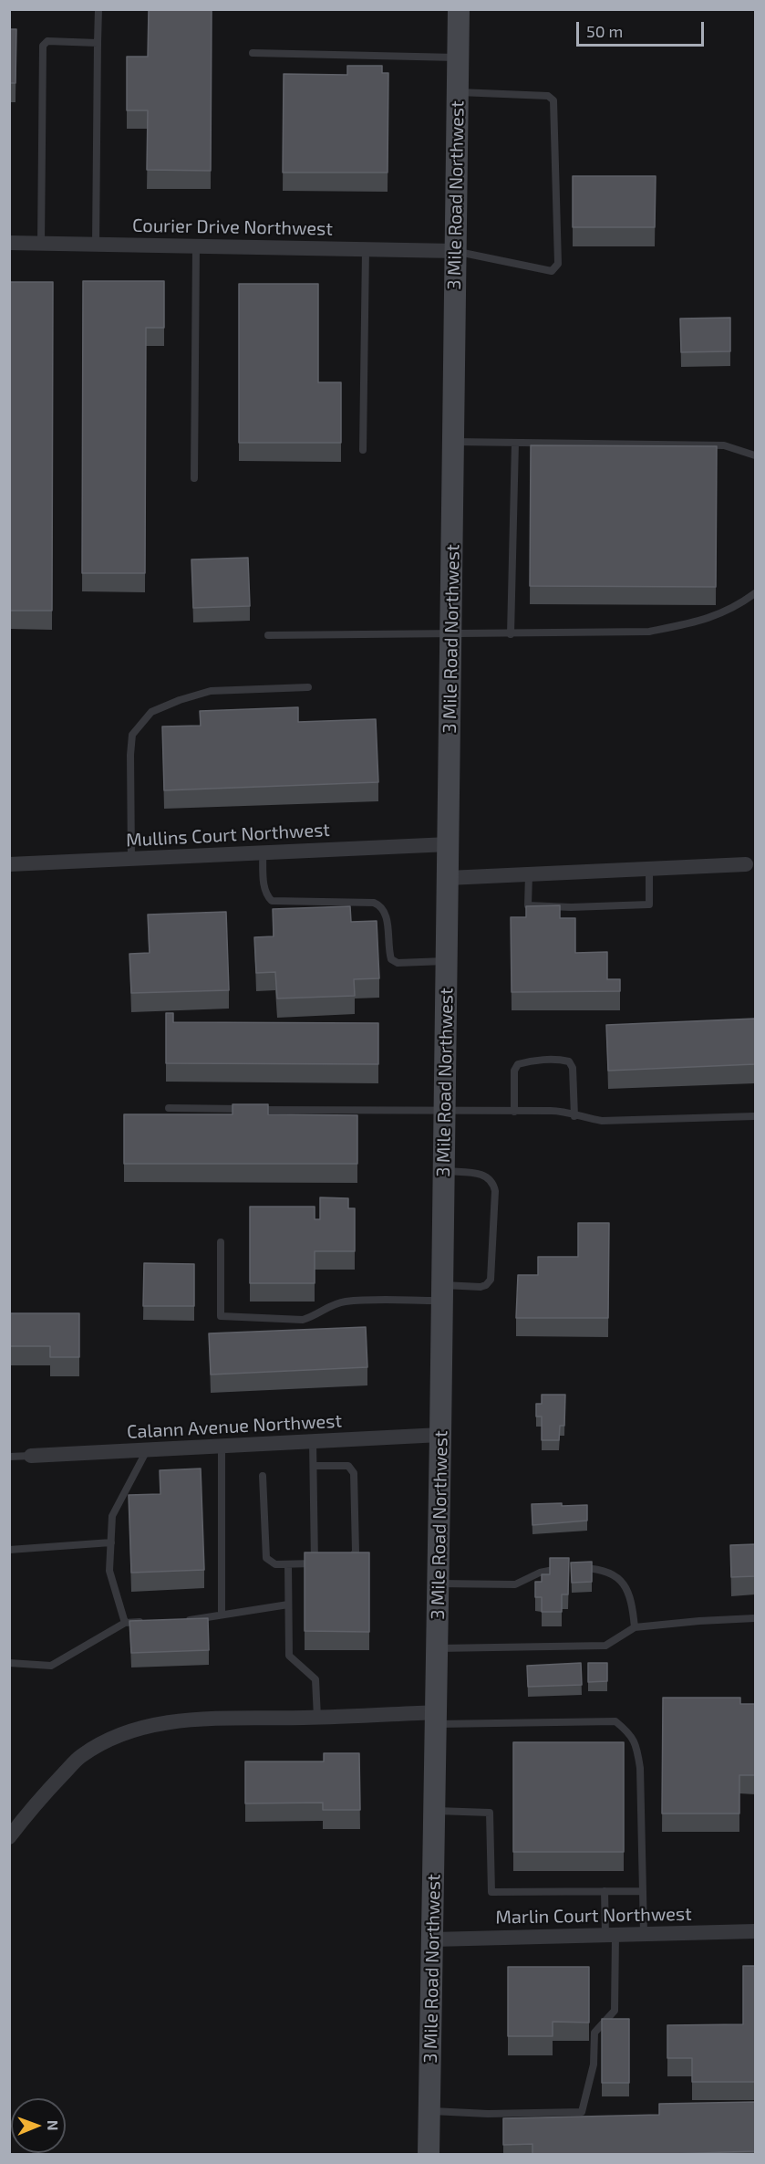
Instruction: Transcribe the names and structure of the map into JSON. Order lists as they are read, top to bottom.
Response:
{
  "streets": {
    "main road": ["3 Mile Road Northwest"],
    "street": [
      "Courier Drive Northwest",
      "Mullins Court Northwest",
      "Calann Avenue Northwest",
      "Marlin Court Northwest"
    ]
  },
  "crossings": [
    ["3 Mile Road Northwest", "Courier Drive Northwest"],
    ["3 Mile Road Northwest", "Mullins Court Northwest"],
    ["3 Mile Road Northwest", "Calann Avenue Northwest"],
    ["3 Mile Road Northwest", "Marlin Court Northwest"]
  ],
  "scale_bar": "50 m",
  "north": "right"
}
